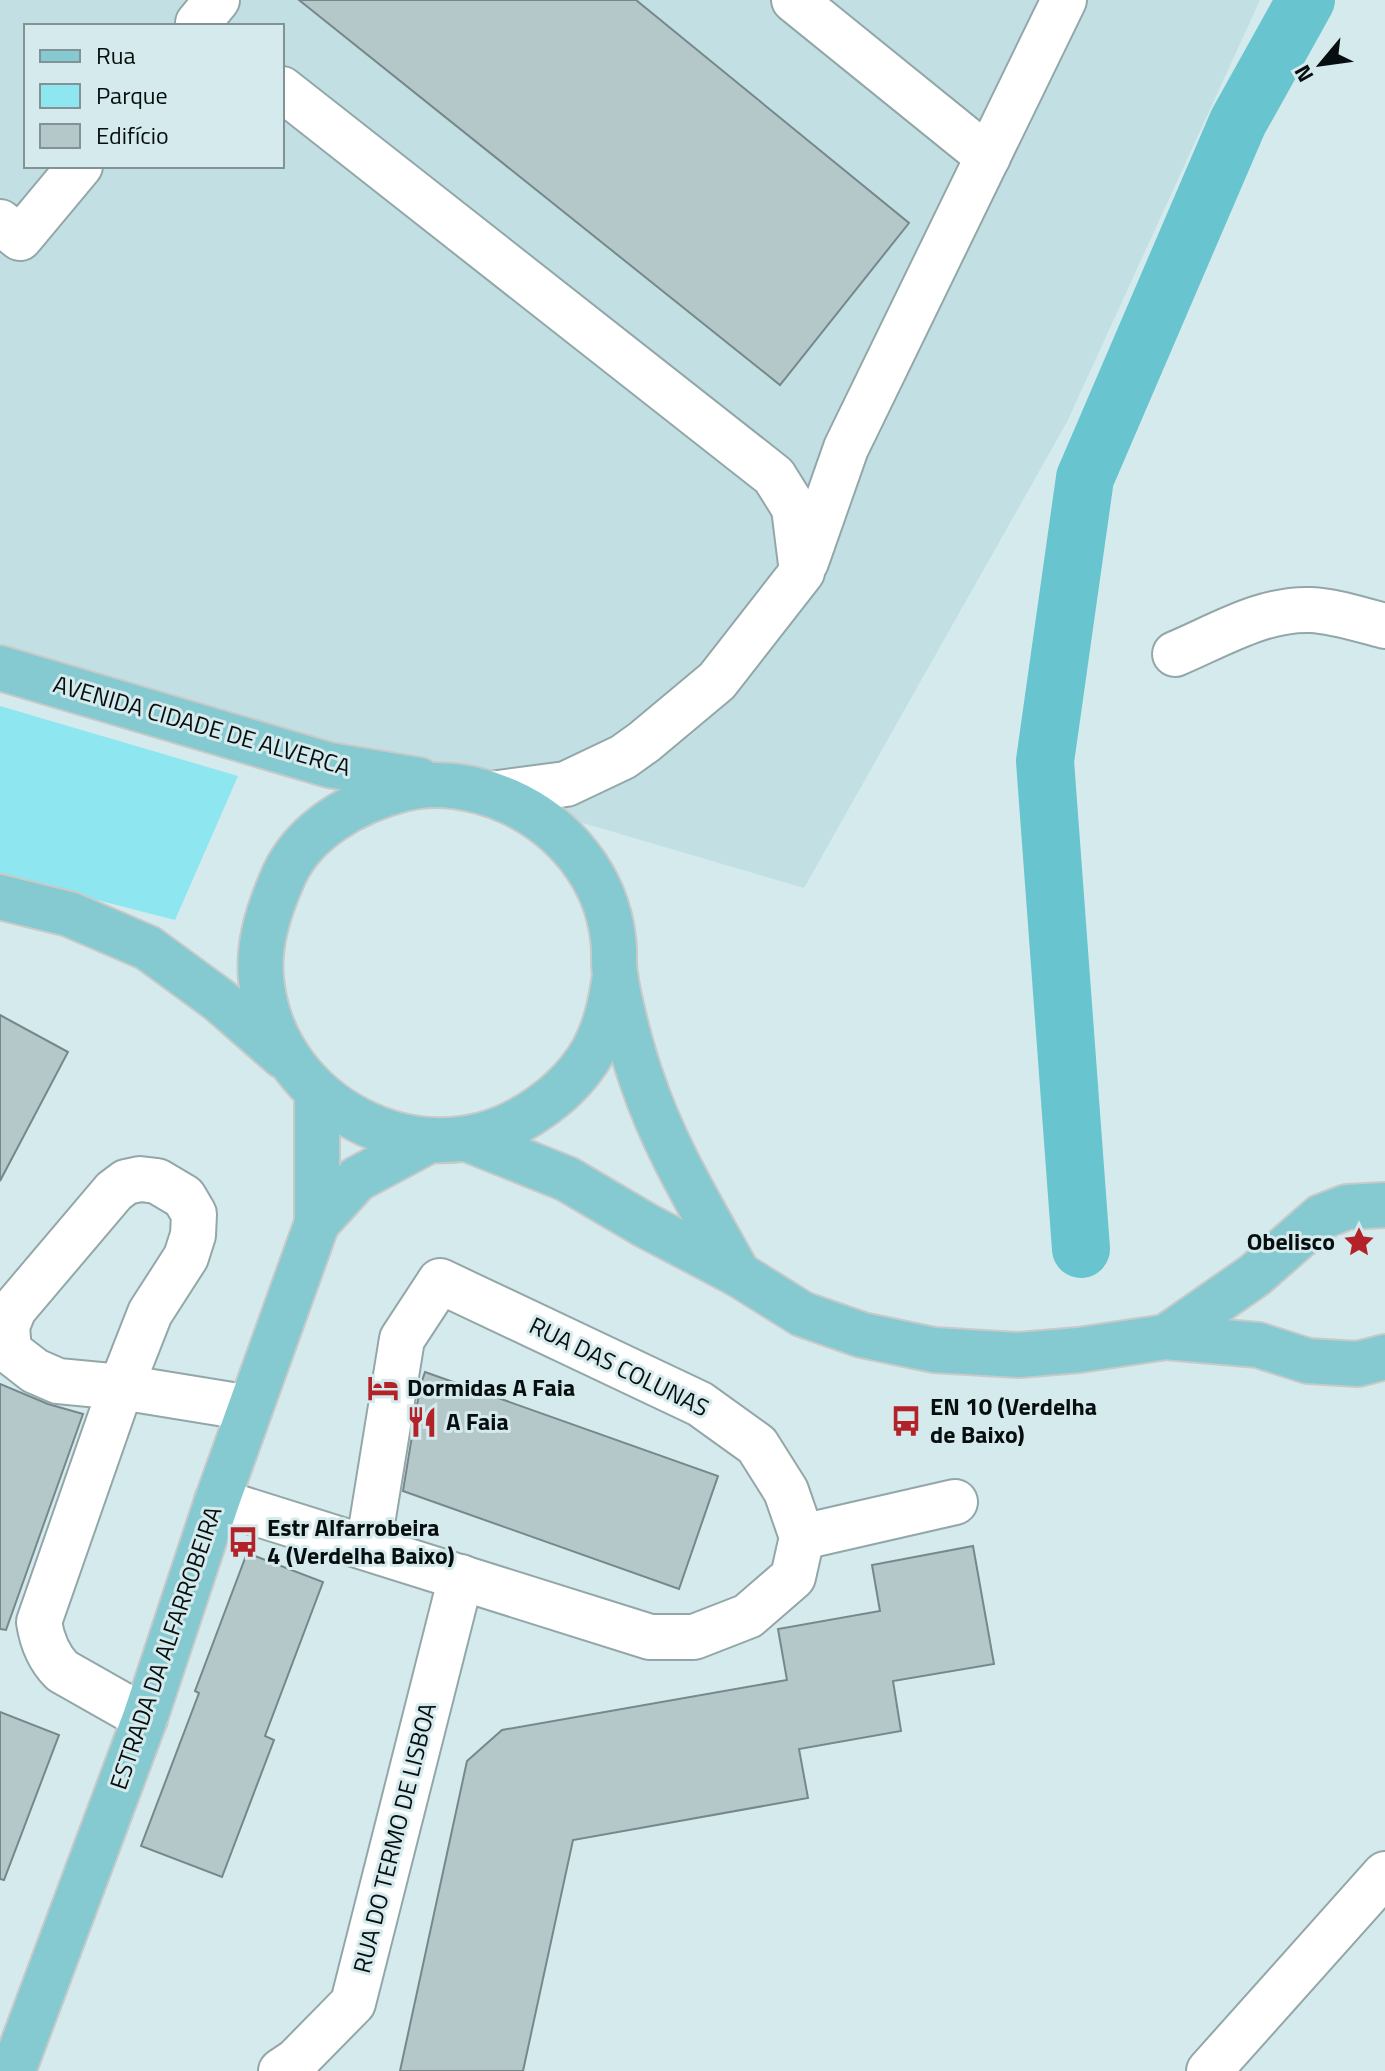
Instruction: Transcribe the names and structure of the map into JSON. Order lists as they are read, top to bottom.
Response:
{
  "streets": {
    "main road": ["AVENIDA CIDADE DE ALVERCA", "ESTRADA DA ALFARROBEIRA"],
    "street": ["RUA DAS COLUNAS", "RUA DO TERMO DE LISBOA"]
  },
  "places": {
    "place": ["Obelisco"],
    "hotel": ["Dormidas A Faia"],
    "bus stop": ["EN 10 (Verdelha de Baixo)", "Estr Alfarrobeira 4 (Verdelha Baixo)"],
    "restaurant": ["A Faia"]
  },
  "legend": ["Rua", "Parque", "Edifício"],
  "north": "bottom left"
}
